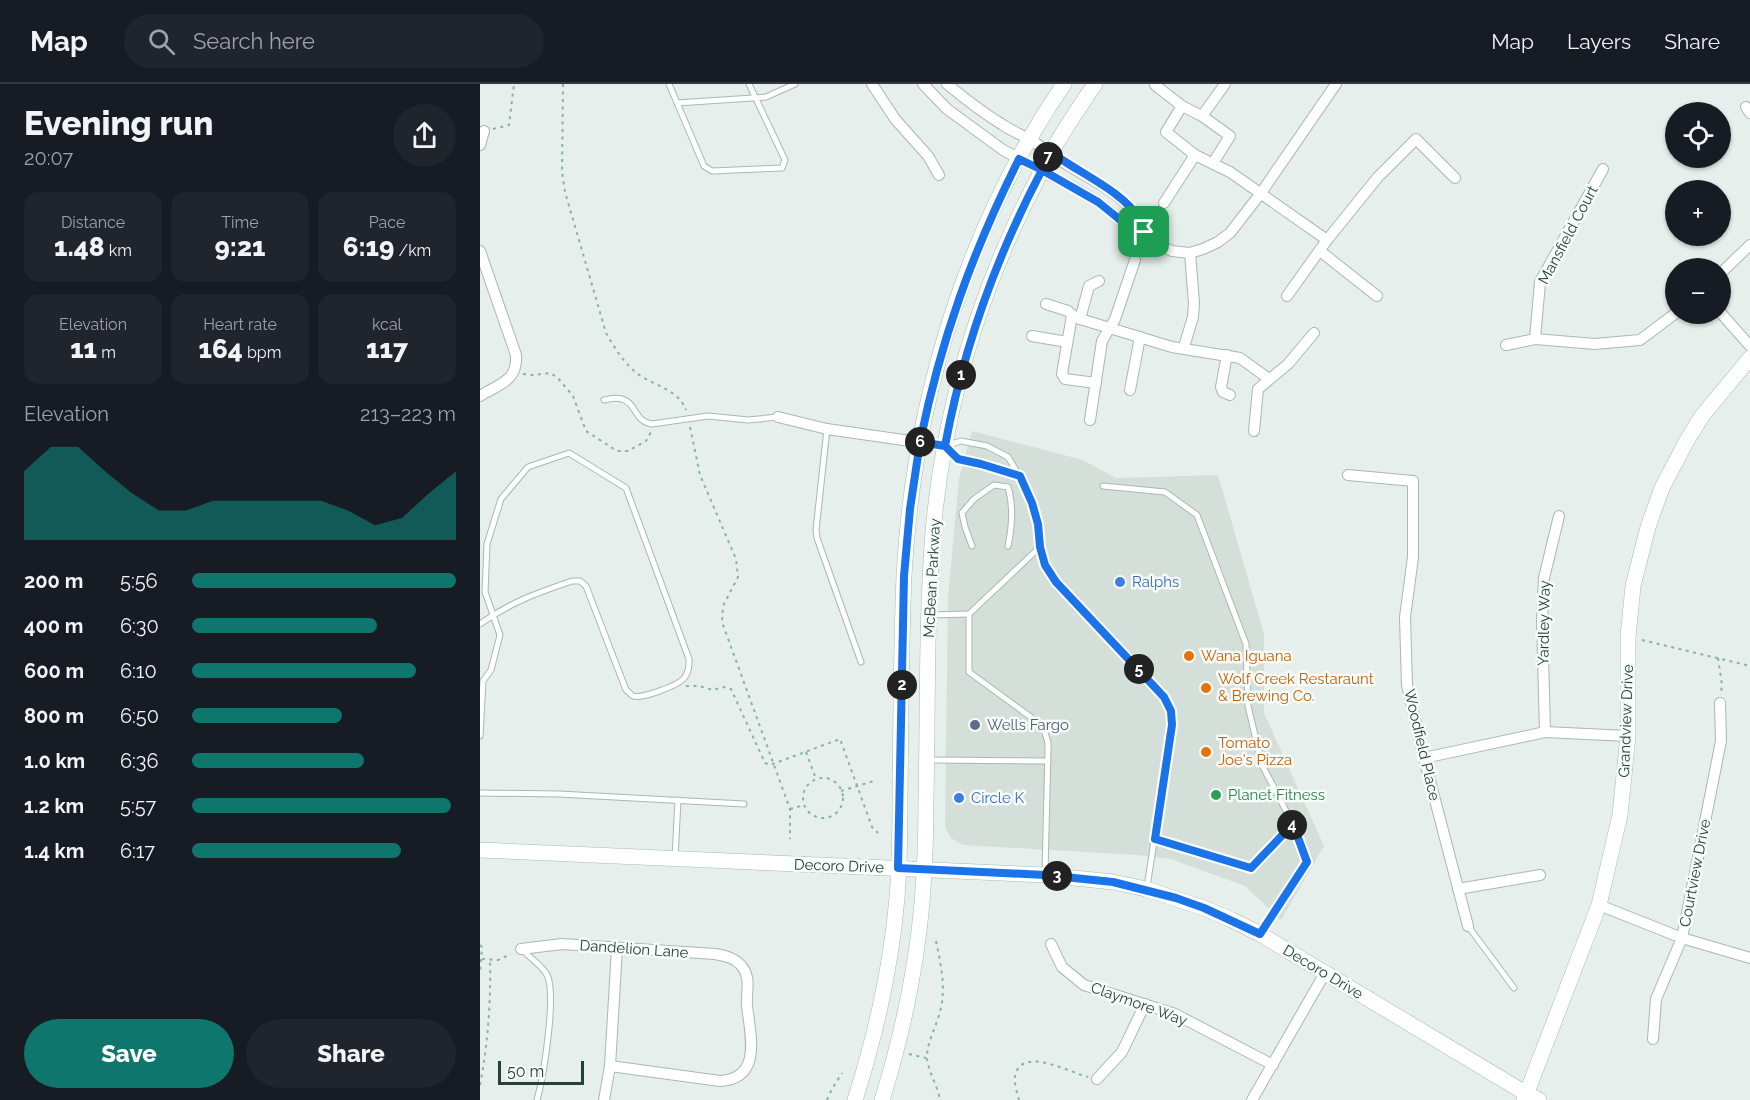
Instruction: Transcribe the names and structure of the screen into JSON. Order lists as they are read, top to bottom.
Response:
{
  "streets": {
    "main road": ["McBean Parkway", "Grandview Drive", "Decoro Drive"],
    "street": [
      "Mansfield Court",
      "Yardley Way",
      "Woodfield Place",
      "Courtview Drive",
      "Dandelion Lane",
      "Claymore Way"
    ]
  },
  "crossings": [
    ["McBean Parkway", "Decoro Drive"],
    ["Grandview Drive", "Decoro Drive"]
  ],
  "places": [
    "Ralphs",
    "Wana Iguana",
    "Wolf Creek Restaraunt & Brewing Co.",
    "Wells Fargo",
    "Tomato Joe's Pizza",
    "Planet Fitness",
    "Circle K"
  ],
  "scale_bar": "50 m",
  "page": {
    "header": "Map",
    "search": "Search here",
    "nav": ["Map", "Layers", "Share"],
    "heading": ["Evening run", "20:07"],
    "map_buttons": ["+", "−"],
    "pins": [
      "7",
      "1",
      "6",
      "5",
      "2",
      "4",
      "3"
    ],
    "stats": [
      ["Distance", "1.48 km"],
      ["Time", "9:21"],
      ["Pace", "6:19 /km"],
      ["Elevation", "11 m"],
      ["Heart rate", "164 bpm"],
      ["kcal", "117"]
    ],
    "chart": ["Elevation", "213–223 m"],
    "list": [
      {
        "name": "200 m",
        "note": "5:56"
      },
      {
        "name": "400 m",
        "note": "6:30"
      },
      {
        "name": "600 m",
        "note": "6:10"
      },
      {
        "name": "800 m",
        "note": "6:50"
      },
      {
        "name": "1.0 km",
        "note": "6:36"
      },
      {
        "name": "1.2 km",
        "note": "5:57"
      },
      {
        "name": "1.4 km",
        "note": "6:17"
      }
    ],
    "buttons": ["Save", "Share"],
    "scale": "50 m"
  }
}
